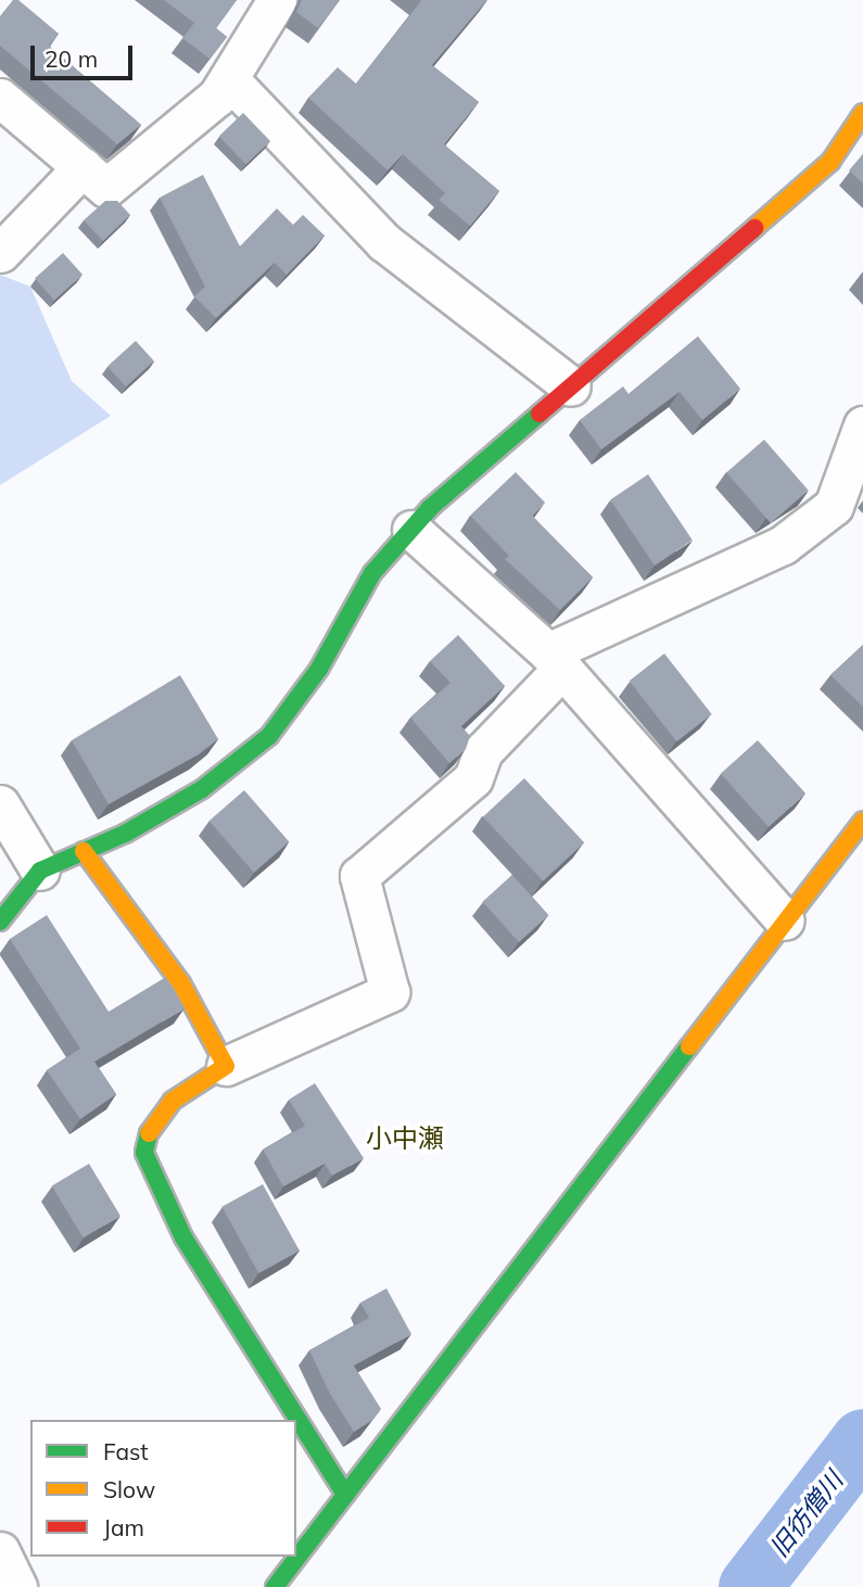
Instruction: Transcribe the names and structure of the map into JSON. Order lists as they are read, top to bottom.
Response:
{
  "districts": ["小中瀬"],
  "water": ["旧彷僧川"],
  "legend": ["Fast", "Slow", "Jam"],
  "scale_bar": "20 m"
}
